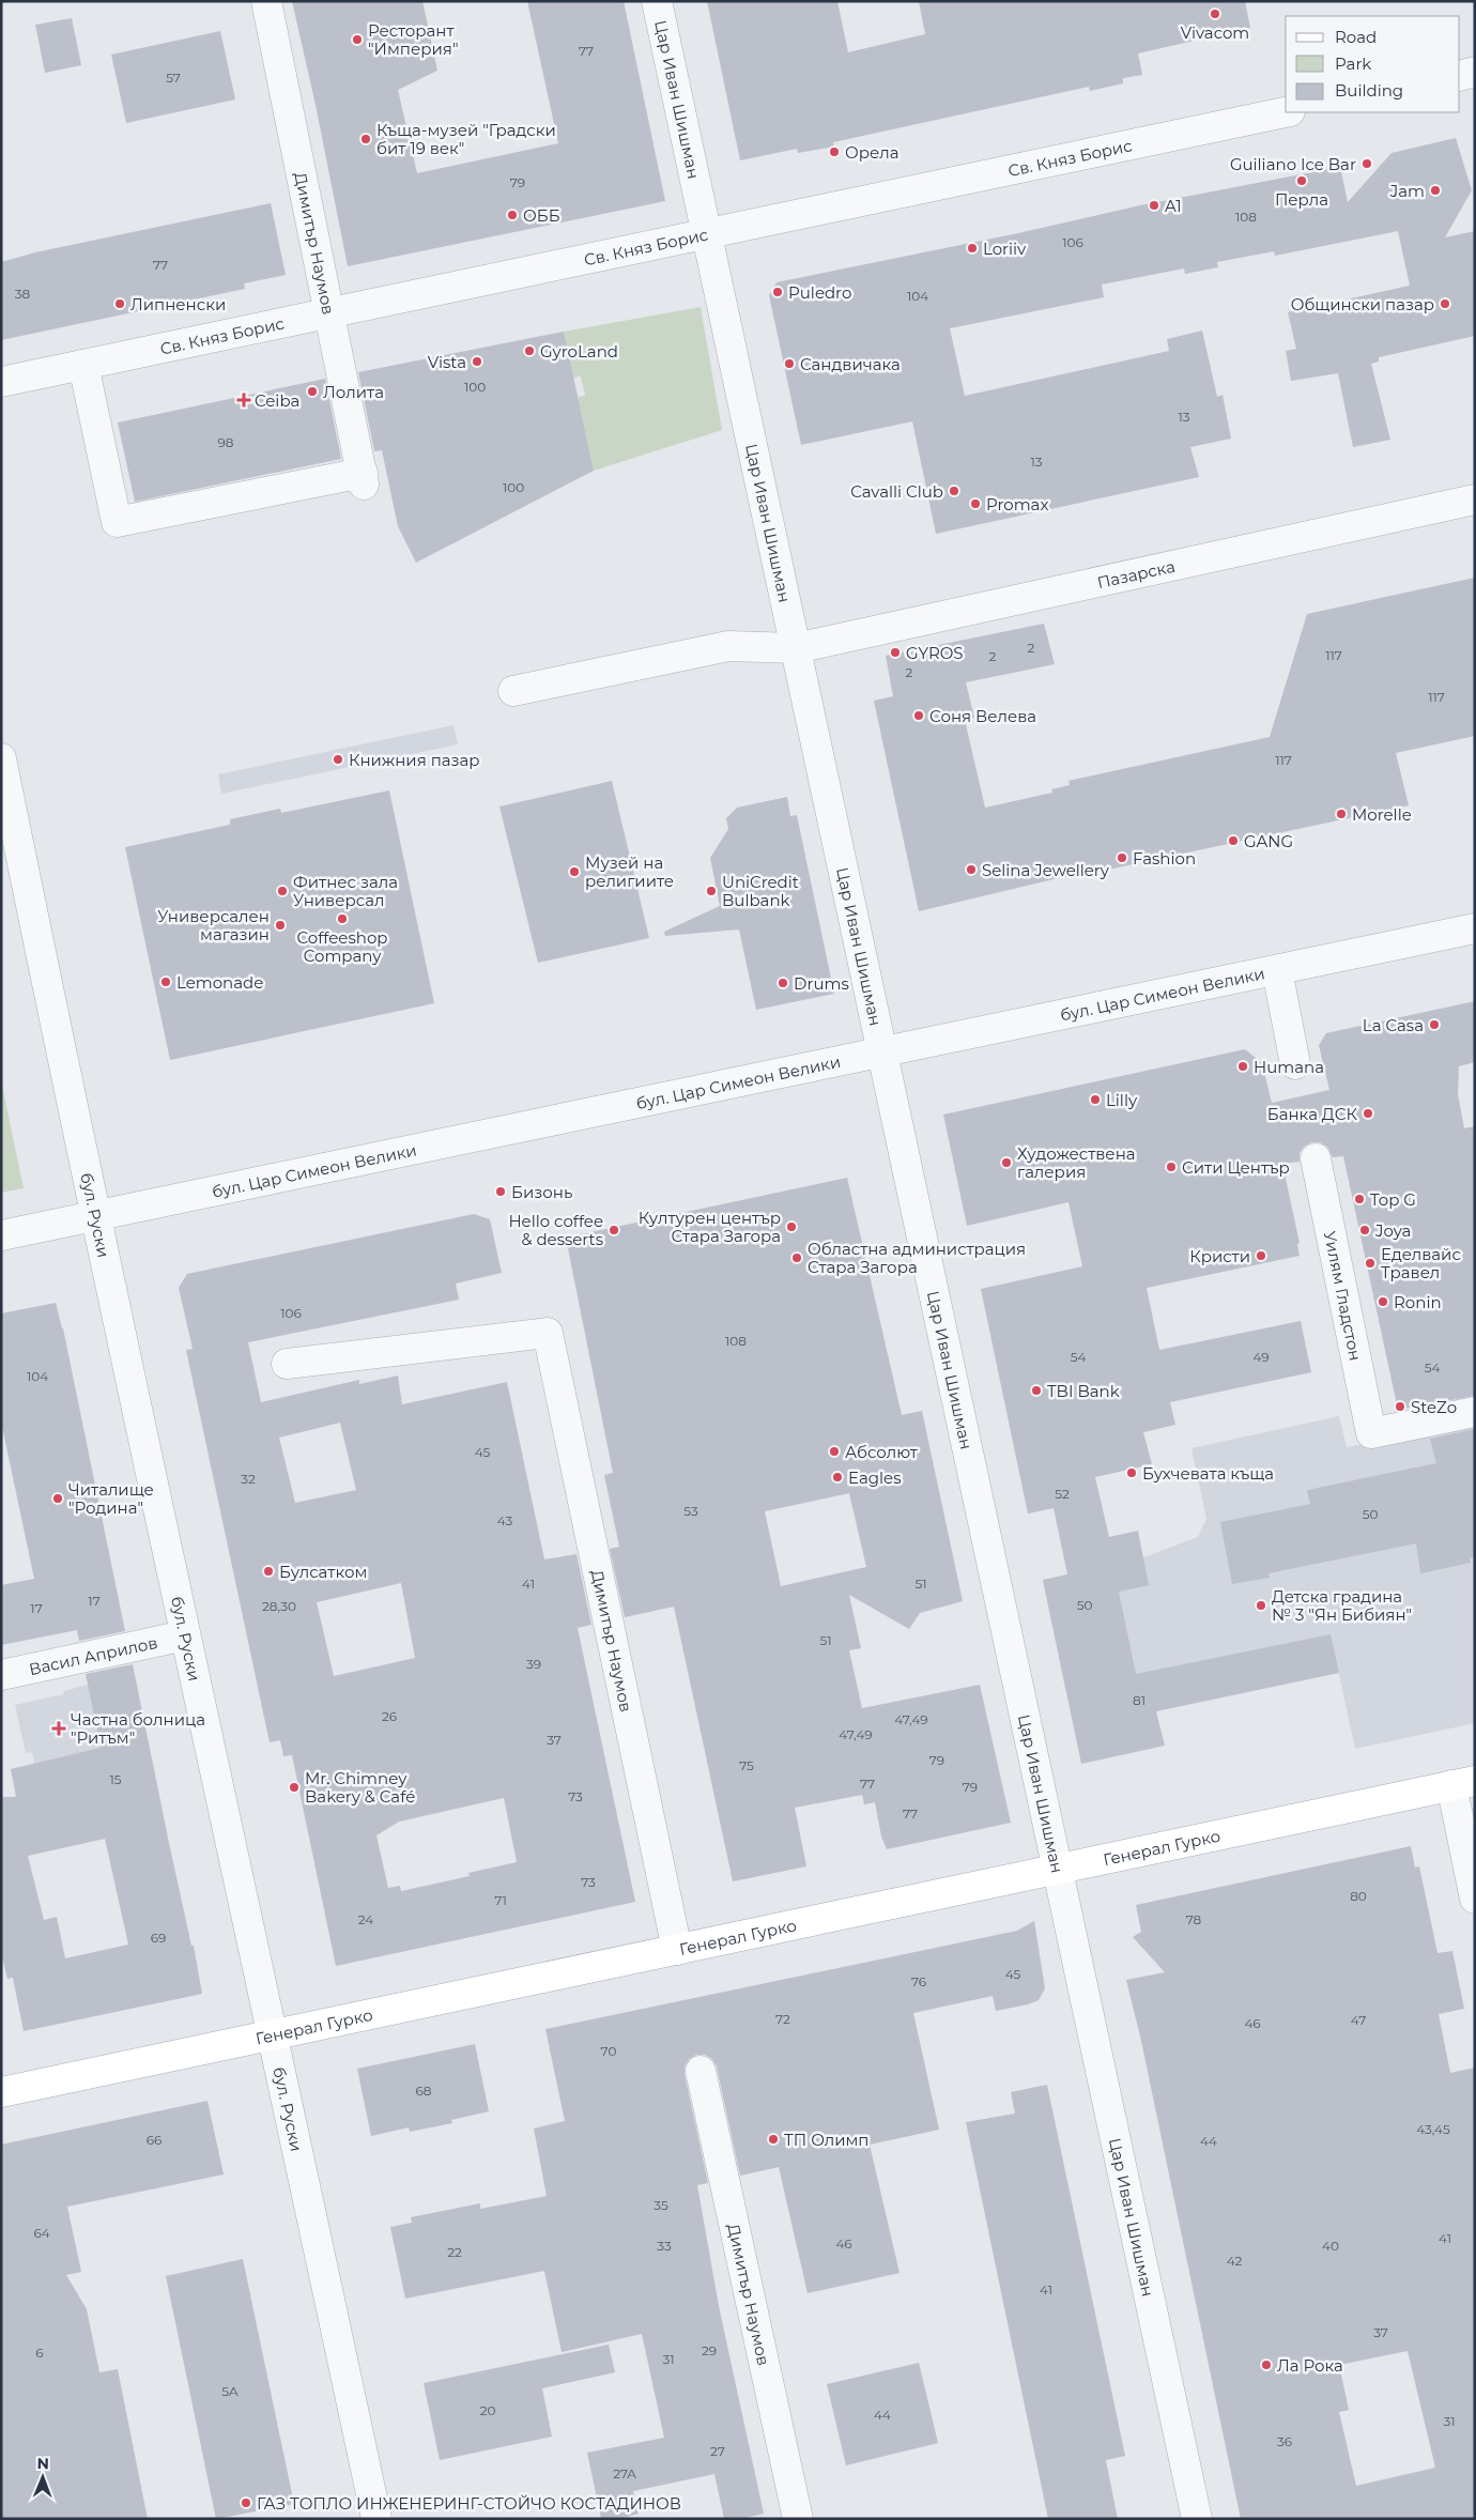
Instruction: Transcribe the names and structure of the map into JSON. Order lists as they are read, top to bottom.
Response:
{
  "streets": {
    "main road": ["Генерал Гурко"],
    "street": [
      "Цар Иван Шишман",
      "Св. Княз Борис",
      "Димитър Наумов",
      "Пазарска",
      "бул. Цар Симеон Велики",
      "бул. Руски",
      "Уилям Гладстон",
      "Васил Априлов"
    ]
  },
  "crossings": [
    ["Цар Иван Шишман", "Св. Княз Борис"],
    ["Цар Иван Шишман", "Пазарска"],
    ["Цар Иван Шишман", "бул. Цар Симеон Велики"],
    ["Цар Иван Шишман", "Генерал Гурко"],
    ["Св. Княз Борис", "Димитър Наумов"],
    ["Димитър Наумов", "Генерал Гурко"],
    ["бул. Цар Симеон Велики", "бул. Руски"],
    ["бул. Руски", "Васил Априлов"],
    ["бул. Руски", "Генерал Гурко"]
  ],
  "places": {
    "other": [
      "Vivacom",
      "Ресторант \"Империя\"",
      "Къща-музей \"Градски бит 19 век\"",
      "Орела",
      "Guiliano Ice Bar",
      "Перла",
      "Jam",
      "A1",
      "ОББ",
      "Loriiv",
      "Puledro",
      "Липненски",
      "Общински пазар",
      "GyroLand",
      "Vista",
      "Сандвичака",
      "Лолита",
      "Cavalli Club",
      "Promax",
      "GYROS",
      "Соня Велева",
      "Книжния пазар",
      "Morelle",
      "GANG",
      "Fashion",
      "Selina Jewellery",
      "Музей на религиите",
      "Фитнес зала Универсал",
      "UniCredit Bulbank",
      "Coffeeshop Company",
      "Универсален магазин",
      "Lemonade",
      "Drums",
      "La Casa",
      "Humana",
      "Lilly",
      "Банка ДСК",
      "Художествена галерия",
      "Сити Център",
      "Бизонь",
      "Top G",
      "Културен център Стара Загора",
      "Hello coffee & desserts",
      "Joya",
      "Кристи",
      "Областна администрация Стара Загора",
      "Еделвайс Травел",
      "Ronin",
      "TBI Bank",
      "SteZo",
      "Абсолют",
      "Бухчевата къща",
      "Eagles",
      "Читалище \"Родина\"",
      "Булсатком",
      "Детска градина № 3 \"Ян Бибиян\"",
      "Mr. Chimney Bakery & Café",
      "ТП Олимп",
      "Ла Рока",
      "ГАЗ ТОПЛО ИНЖЕНЕРИНГ-СТОЙЧО КОСТАДИНОВ"
    ],
    "health": ["Ceiba", "Частна болница \"Ритъм\""]
  },
  "house_numbers": [
    "77",
    "57",
    "79",
    "108",
    "106",
    "77",
    "38",
    "104",
    "100",
    "13",
    "98",
    "13",
    "100",
    "2",
    "117",
    "2",
    "2",
    "117",
    "117",
    "106",
    "108",
    "54",
    "49",
    "54",
    "104",
    "45",
    "32",
    "52",
    "53",
    "50",
    "43",
    "41",
    "51",
    "17",
    "50",
    "28,30",
    "17",
    "51",
    "39",
    "81",
    "26",
    "47,49",
    "47,49",
    "37",
    "79",
    "75",
    "15",
    "77",
    "79",
    "73",
    "77",
    "73",
    "80",
    "71",
    "24",
    "78",
    "69",
    "45",
    "76",
    "72",
    "47",
    "46",
    "70",
    "68",
    "43,45",
    "66",
    "44",
    "35",
    "64",
    "41",
    "46",
    "33",
    "40",
    "22",
    "42",
    "41",
    "37",
    "29",
    "6",
    "31",
    "5A",
    "20",
    "44",
    "31",
    "36",
    "27",
    "27A"
  ],
  "legend": ["Road", "Park", "Building"],
  "north": "top"
}
